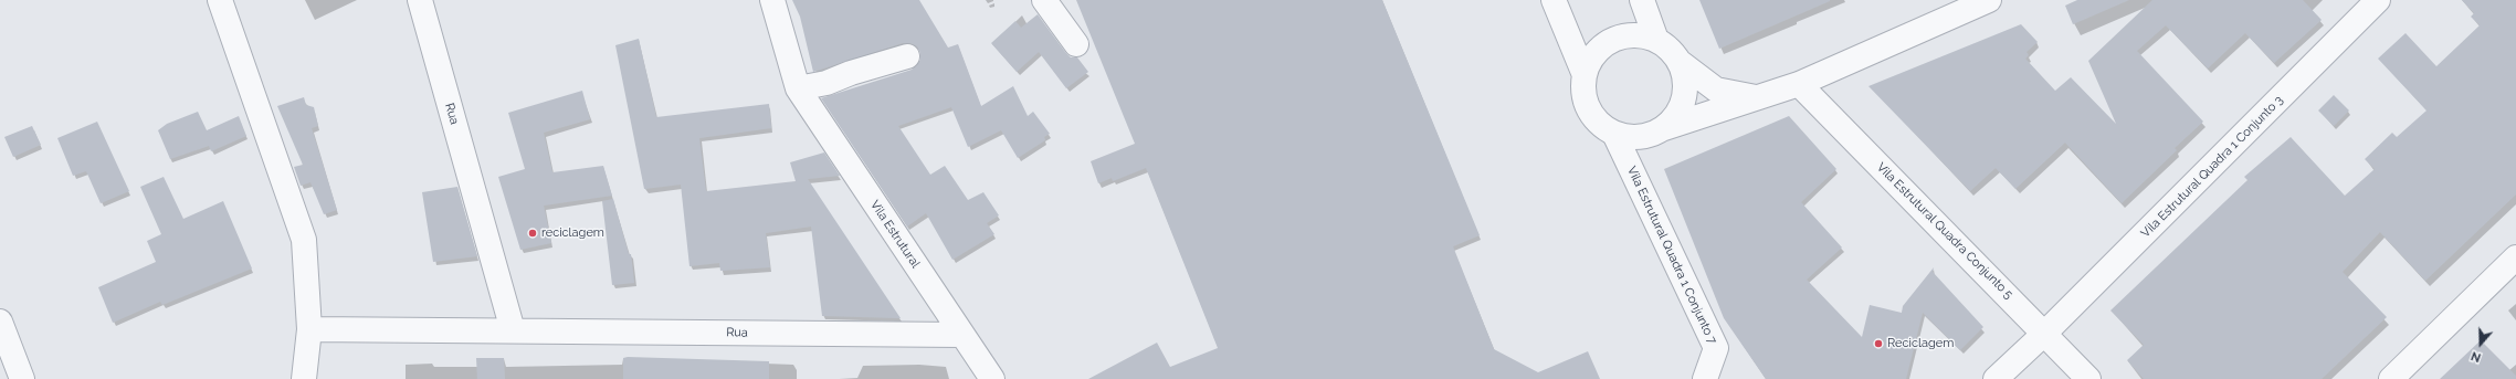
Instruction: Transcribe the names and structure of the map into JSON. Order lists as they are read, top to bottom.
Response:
{
  "streets": {
    "street": [
      "Rua",
      "Vila Estrutural Quadra 1 Conjunto 3",
      "Vila Estrutural Quadra Conjunto 5",
      "Vila Estrutural",
      "Vila Estrutural Quadra 1 Conjunto 7"
    ]
  },
  "crossings": [
    ["Rua", "Vila Estrutural"],
    ["Vila Estrutural Quadra 1 Conjunto 3", "Vila Estrutural Quadra Conjunto 5"]
  ],
  "places": ["reciclagem", "Reciclagem"],
  "north": "bottom"
}
